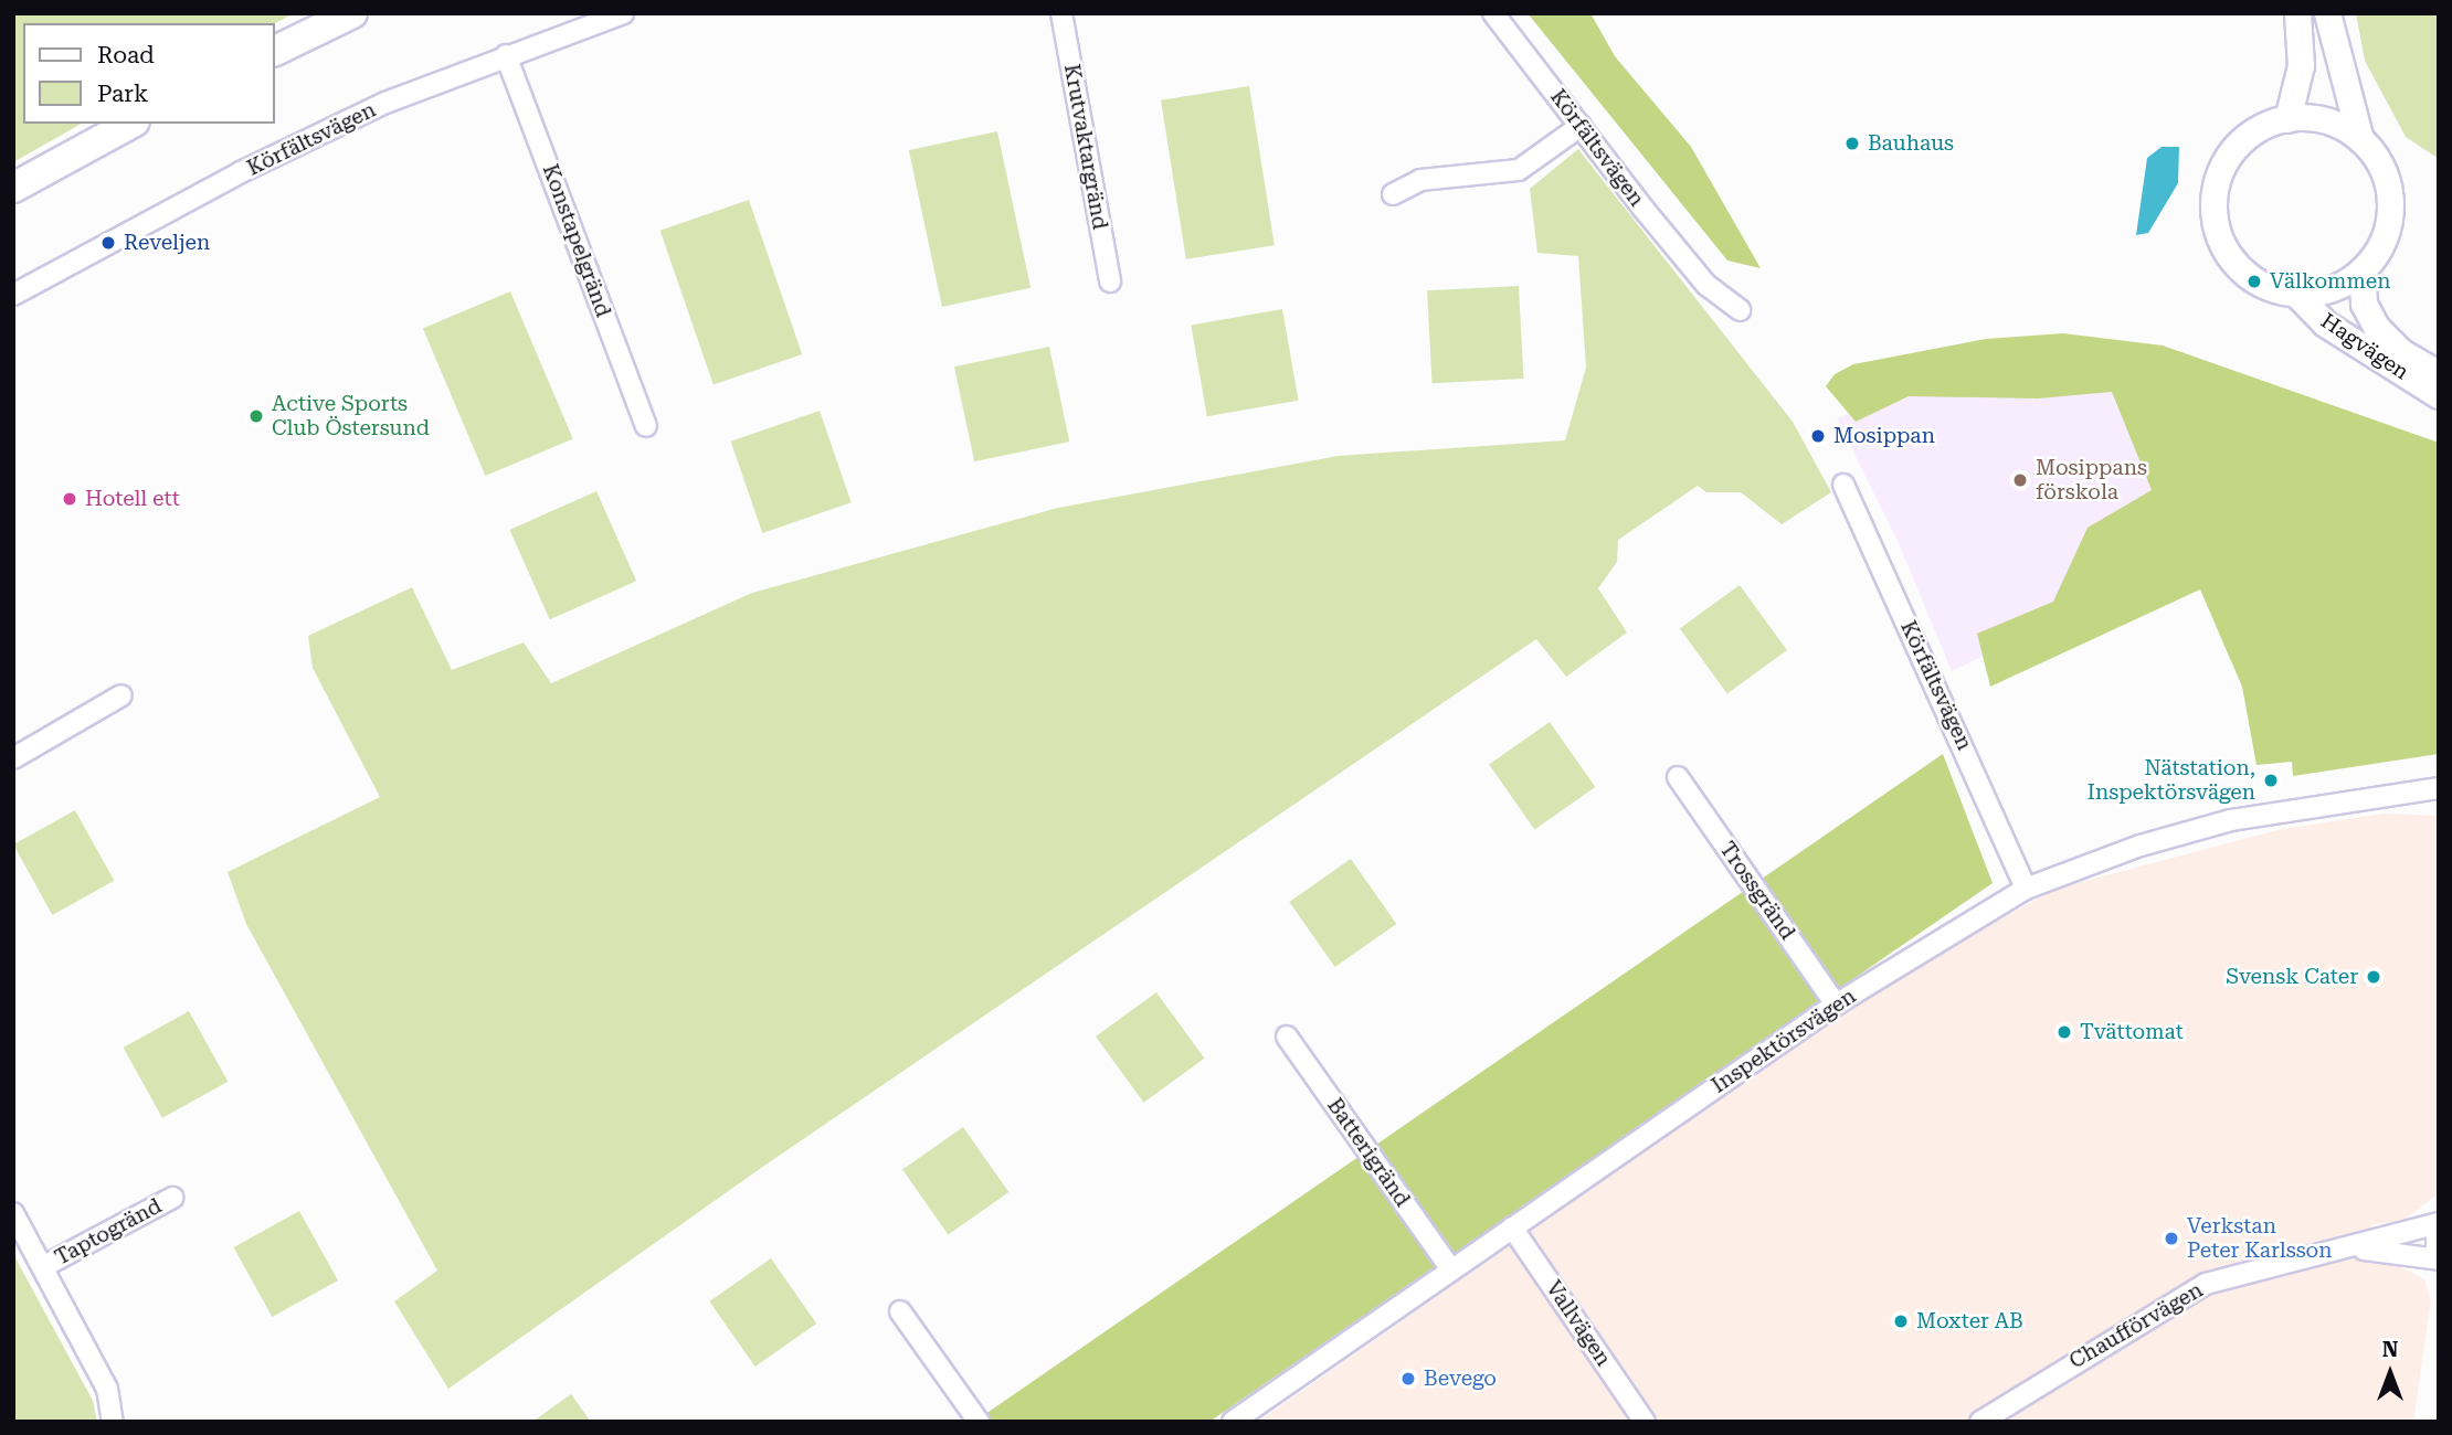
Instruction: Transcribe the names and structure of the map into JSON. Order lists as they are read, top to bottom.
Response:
{
  "streets": {
    "street": [
      "Körfältsvägen",
      "Krutvaktargränd",
      "Konstapelgränd",
      "Hagvägen",
      "Trossgränd",
      "Inspektörsvägen",
      "Batterigränd",
      "Taptogränd",
      "Vallvägen",
      "Chaufförvägen"
    ]
  },
  "crossings": [
    ["Körfältsvägen", "Konstapelgränd"],
    ["Körfältsvägen", "Inspektörsvägen"],
    ["Trossgränd", "Inspektörsvägen"],
    ["Inspektörsvägen", "Batterigränd"],
    ["Inspektörsvägen", "Vallvägen"]
  ],
  "places": [
    "Bauhaus",
    "Reveljen",
    "Välkommen",
    "Active Sports Club Östersund",
    "Mosippan",
    "Mosippans förskola",
    "Hotell ett",
    "Nätstation, Inspektörsvägen",
    "Svensk Cater",
    "Tvättomat",
    "Verkstan Peter Karlsson",
    "Moxter AB",
    "Bevego"
  ],
  "legend": ["Road", "Park"],
  "north": "top"
}
